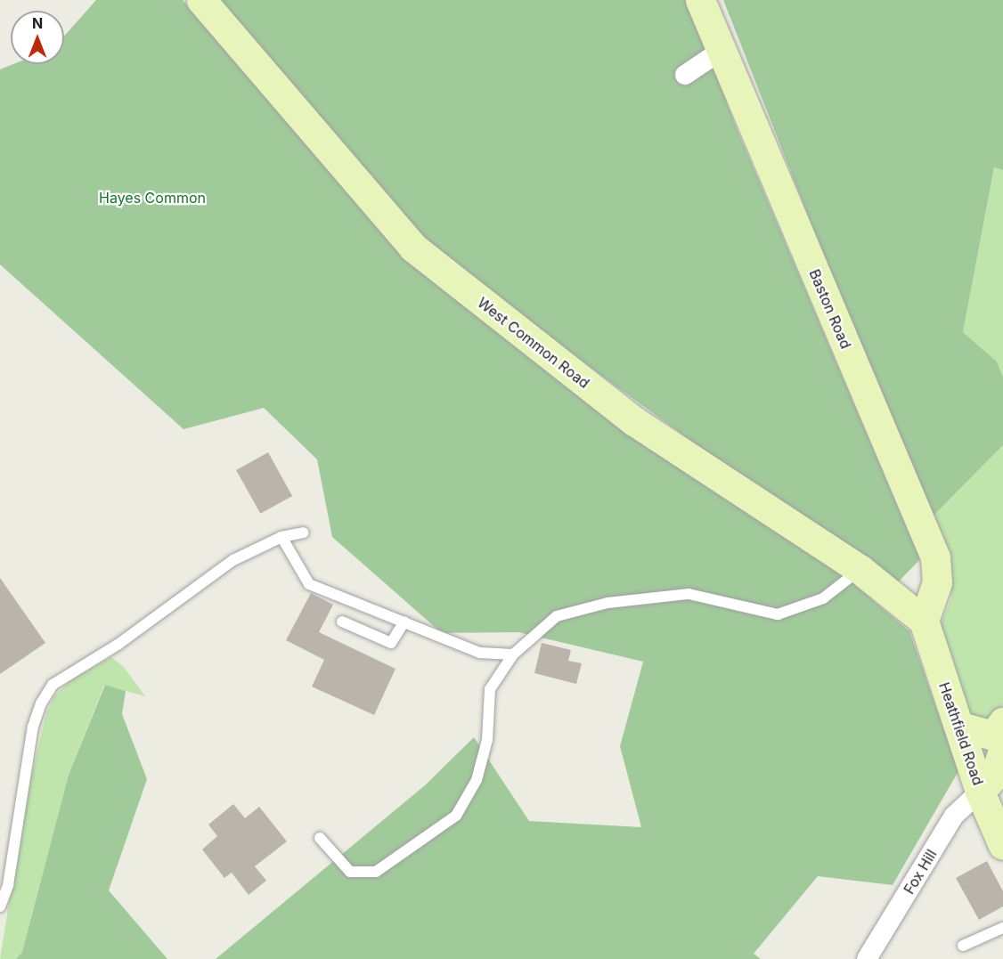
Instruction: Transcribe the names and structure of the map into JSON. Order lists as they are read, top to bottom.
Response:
{
  "streets": {
    "street": [
      "Baston Road",
      "West Common Road",
      "Heathfield Road",
      "Fox Hill"
    ]
  },
  "crossings": [
    ["Baston Road", "West Common Road"],
    ["Baston Road", "Heathfield Road"],
    ["West Common Road", "Heathfield Road"],
    ["Heathfield Road", "Fox Hill"]
  ],
  "parks": ["Hayes Common"],
  "north": "top"
}
